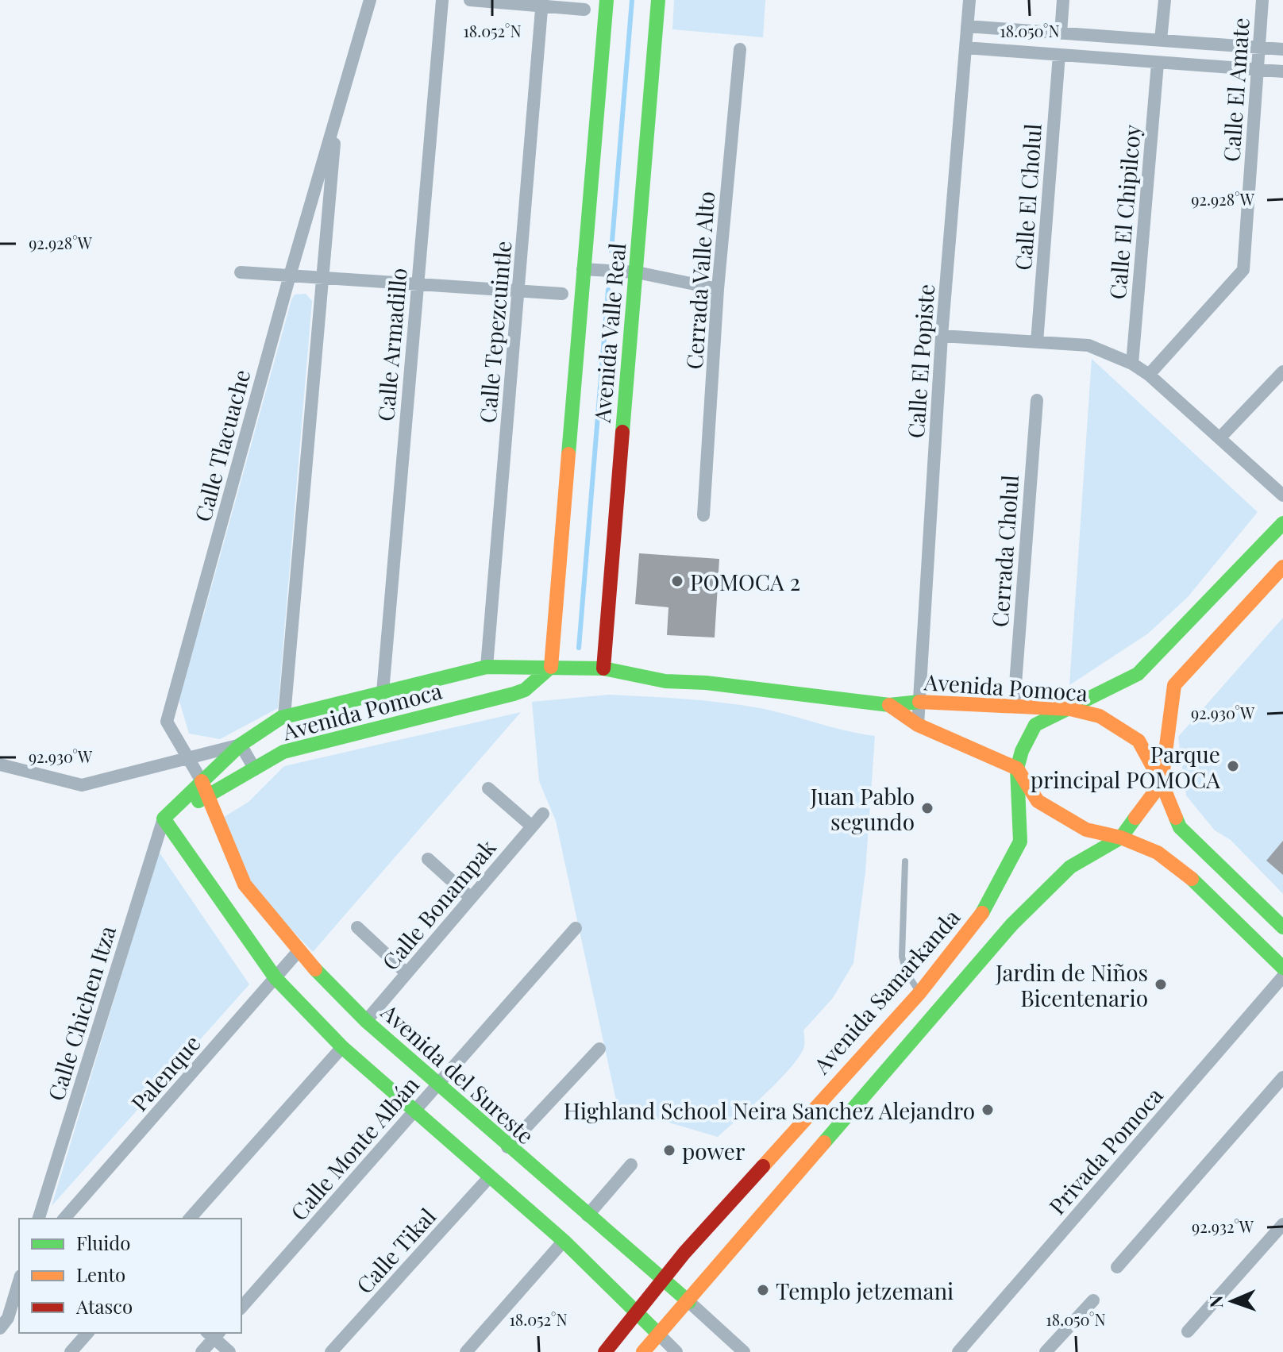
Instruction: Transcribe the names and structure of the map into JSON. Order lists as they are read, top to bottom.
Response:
{
  "streets": {
    "street": [
      "Calle El Amate",
      "Calle El Cholul",
      "Calle El Chipilcoy",
      "Cerrada Valle Alto",
      "Calle Tepezcuintle",
      "Avenida Valle Real",
      "Calle Armadillo",
      "Calle El Popiste",
      "Calle Tlacuache",
      "Cerrada Cholul",
      "Avenida Pomoca",
      "Calle Bonampak",
      "Avenida Samarkanda",
      "Calle Chichen Itza",
      "Palenque",
      "Avenida del Sureste",
      "Calle Monte Albán",
      "Privada Pomoca",
      "Calle Tikal"
    ]
  },
  "crossings": [
    ["Calle Tepezcuintle", "Avenida Pomoca"],
    ["Avenida Valle Real", "Avenida Pomoca"],
    ["Calle Armadillo", "Avenida Pomoca"],
    ["Calle El Popiste", "Avenida Pomoca"],
    ["Calle Tlacuache", "Avenida Pomoca"],
    ["Calle Tlacuache", "Avenida del Sureste"],
    ["Cerrada Cholul", "Avenida Pomoca"],
    ["Avenida Pomoca", "Avenida Samarkanda"],
    ["Avenida Pomoca", "Calle Chichen Itza"],
    ["Avenida Pomoca", "Avenida del Sureste"],
    ["Calle Bonampak", "Avenida del Sureste"],
    ["Avenida Samarkanda", "Avenida del Sureste"],
    ["Palenque", "Avenida del Sureste"],
    ["Avenida del Sureste", "Calle Monte Albán"]
  ],
  "places": [
    "POMOCA 2",
    "Parque principal POMOCA",
    "Juan Pablo segundo",
    "Jardin de Niños Bicentenario",
    "Highland School Neira Sanchez Alejandro",
    "power",
    "Templo jetzemani"
  ],
  "legend": ["Fluido", "Lento", "Atasco"],
  "north": "left",
  "coordinates": [
    "18.052°N",
    "18.050°N",
    "92.928°W",
    "92.930°W",
    "92.932°W"
  ]
}
